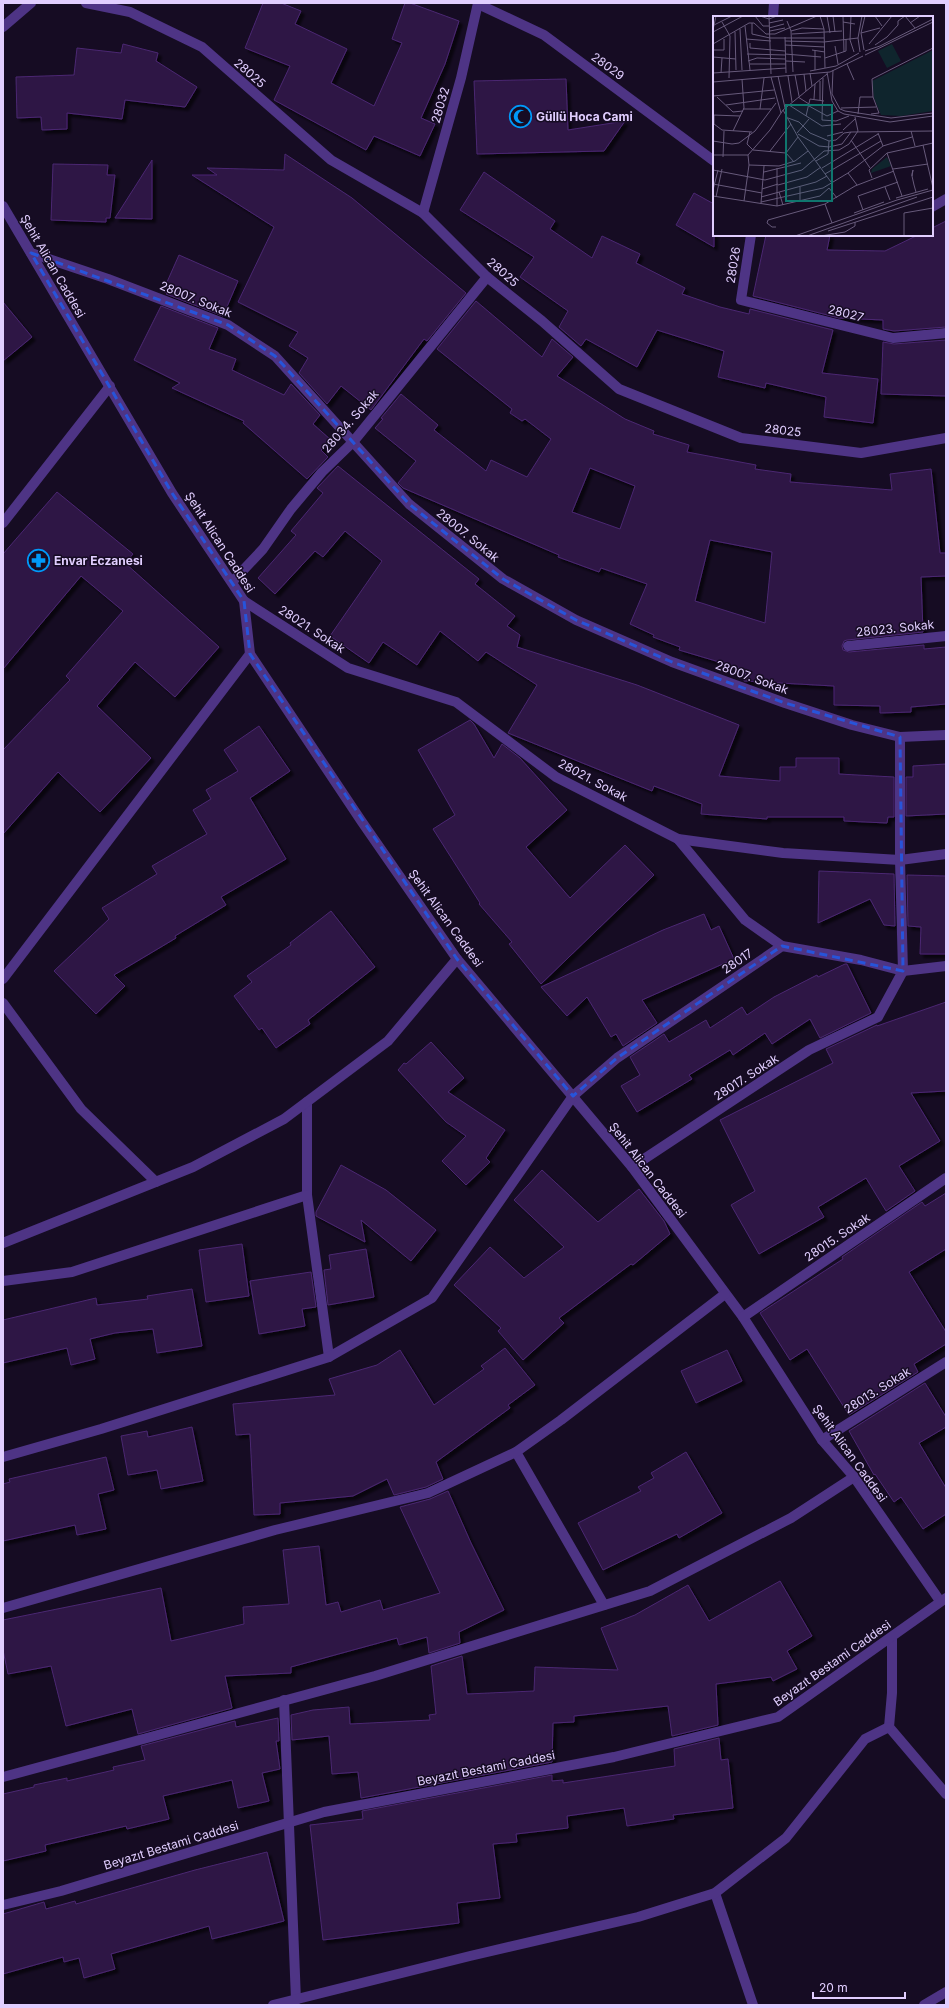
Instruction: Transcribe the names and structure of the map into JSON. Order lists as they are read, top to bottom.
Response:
{
  "streets": {
    "street": [
      "28029",
      "28025",
      "28032",
      "28026",
      "Şehit Alican Caddesi",
      "28007. Sokak",
      "28027",
      "28034. Sokak",
      "28023. Sokak",
      "28021. Sokak",
      "28017",
      "28017. Sokak",
      "28015. Sokak",
      "28013. Sokak",
      "Beyazıt Bestami Caddesi"
    ]
  },
  "crossings": [
    ["28029", "28032"],
    ["28025", "28032"],
    ["28025", "28034. Sokak"],
    ["28026", "28027"],
    ["Şehit Alican Caddesi", "28007. Sokak"],
    ["Şehit Alican Caddesi", "28034. Sokak"],
    ["Şehit Alican Caddesi", "28021. Sokak"],
    ["Şehit Alican Caddesi", "28017"],
    ["Şehit Alican Caddesi", "28017. Sokak"],
    ["Şehit Alican Caddesi", "28015. Sokak"],
    ["Şehit Alican Caddesi", "28013. Sokak"],
    ["Şehit Alican Caddesi", "Beyazıt Bestami Caddesi"],
    ["28007. Sokak", "28034. Sokak"]
  ],
  "places": {
    "mosque": ["Güllü Hoca Cami"],
    "pharmacy": ["Envar Eczanesi"]
  },
  "scale_bar": "20 m"
}
